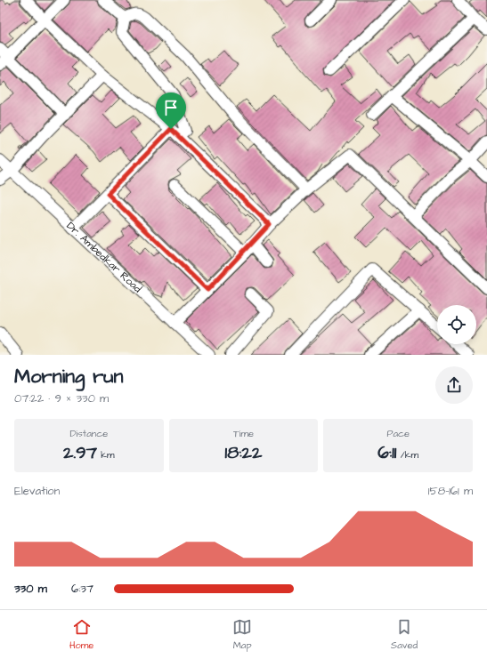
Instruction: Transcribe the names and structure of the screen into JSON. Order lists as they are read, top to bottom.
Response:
{
  "streets": {
    "street": ["Dr. Ambedkar Road"]
  },
  "page": {
    "heading": ["Morning run", "07:22 · 9 × 330 m"],
    "stats": [
      ["Distance", "2.97 km"],
      ["Time", "18:22"],
      ["Pace", "6:11 /km"]
    ],
    "chart": ["Elevation", "158–161 m"],
    "list": [
      {
        "name": "330 m",
        "note": "6:37"
      }
    ],
    "tabs": ["Home", "Map", "Saved"]
  }
}
